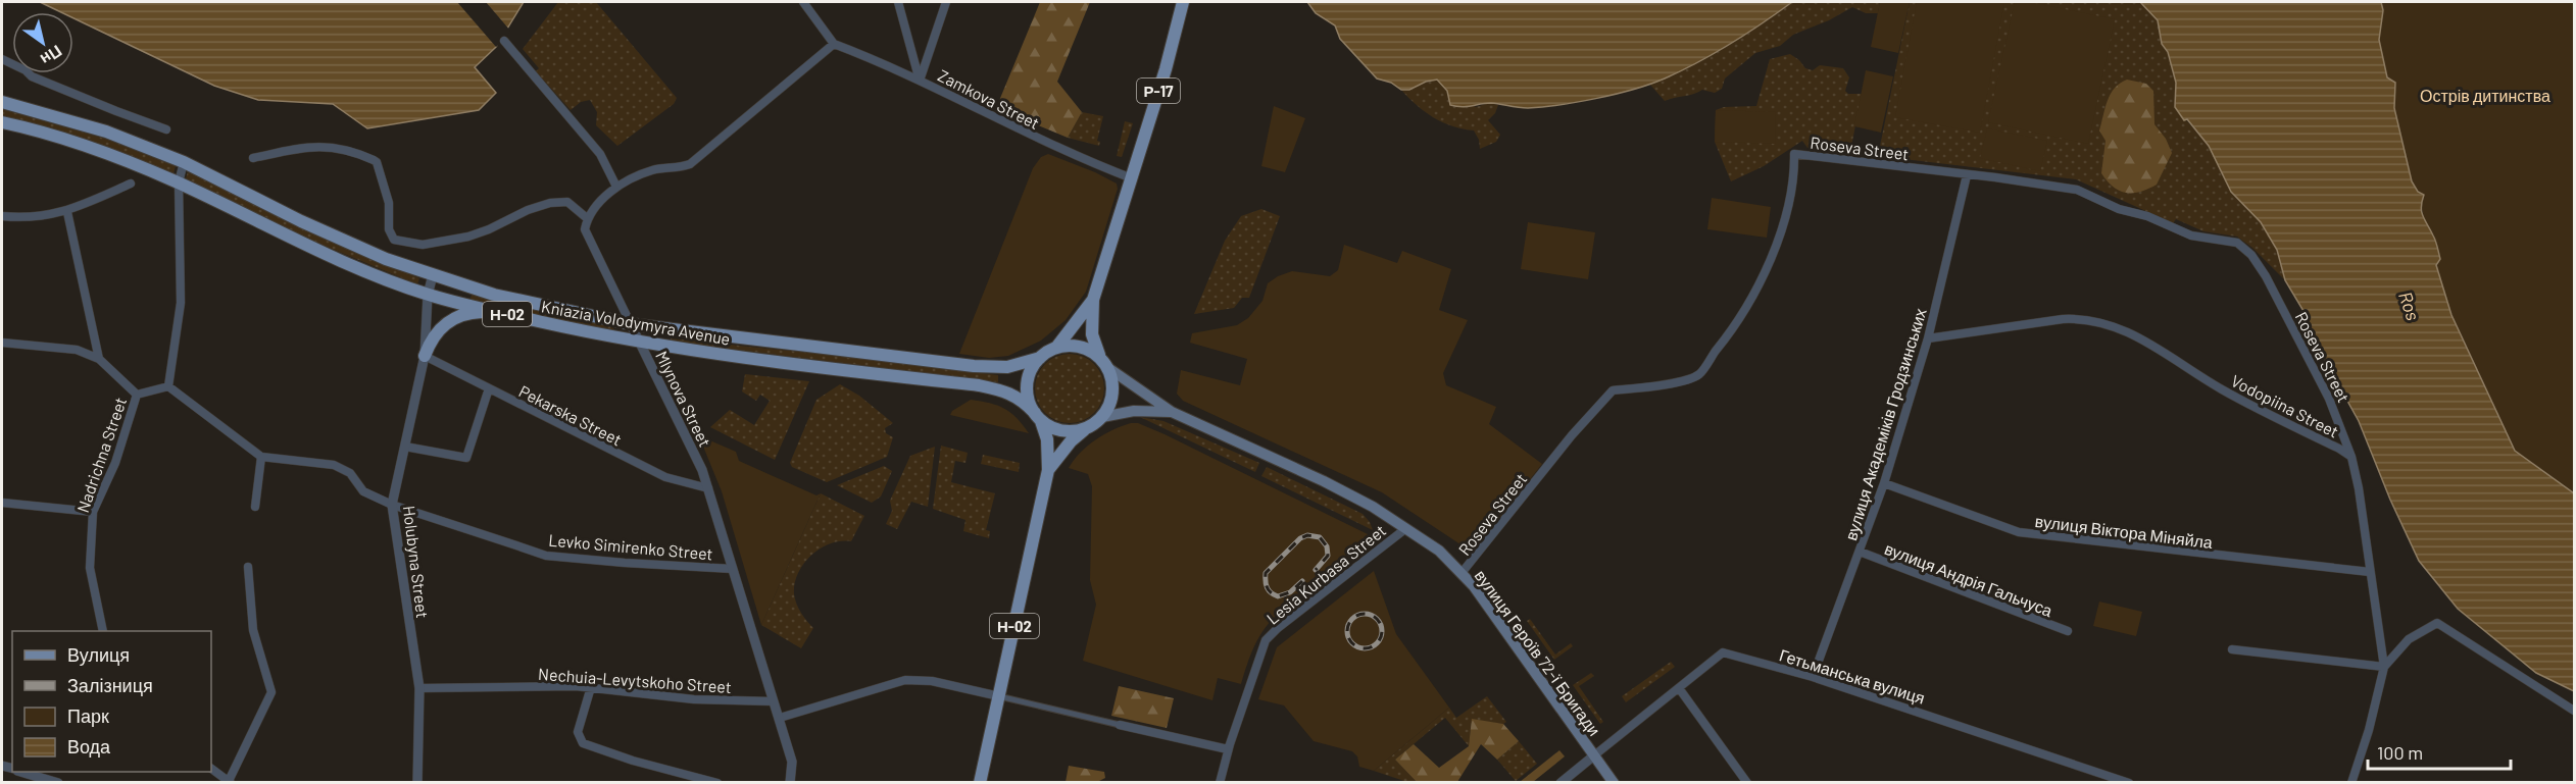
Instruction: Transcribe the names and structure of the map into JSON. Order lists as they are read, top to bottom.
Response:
{
  "streets": {
    "main road": [
      "Р-17",
      "Н-02",
      "Kniazia Volodymyra Avenue",
      "вулиця Героїв 72-ї Бригади"
    ],
    "street": [
      "Zamkova Street",
      "Roseva Street",
      "Mlynova Street",
      "Vodopiina Street",
      "Pekarska Street",
      "вулиця Академіків Гродзинських",
      "Nadrichna Street",
      "вулиця Віктора Міняйла",
      "Levko Simirenko Street",
      "Holubyna Street",
      "Lesia Kurbasa Street",
      "вулиця Андрія Гальчуса",
      "Гетьманська вулиця",
      "Nechuia-Levytskoho Street"
    ]
  },
  "crossings": [
    ["Р-17", "Zamkova Street"],
    ["Р-17", "Н-02"],
    ["Р-17", "Kniazia Volodymyra Avenue"],
    ["Р-17", "вулиця Героїв 72-ї Бригади"],
    ["Roseva Street", "Vodopiina Street"],
    ["Roseva Street", "вулиця Академіків Гродзинських"],
    ["Roseva Street", "вулиця Героїв 72-ї Бригади"],
    ["Н-02", "Kniazia Volodymyra Avenue"],
    ["Н-02", "вулиця Героїв 72-ї Бригади"],
    ["Kniazia Volodymyra Avenue", "Mlynova Street"],
    ["Kniazia Volodymyra Avenue", "Holubyna Street"],
    ["Kniazia Volodymyra Avenue", "вулиця Героїв 72-ї Бригади"],
    ["Mlynova Street", "Pekarska Street"],
    ["Mlynova Street", "Levko Simirenko Street"],
    ["Mlynova Street", "Nechuia-Levytskoho Street"],
    ["Vodopiina Street", "вулиця Академіків Гродзинських"],
    ["Vodopiina Street", "вулиця Віктора Міняйла"],
    ["Pekarska Street", "Holubyna Street"],
    ["вулиця Академіків Гродзинських", "вулиця Віктора Міняйла"],
    ["вулиця Академіків Гродзинських", "вулиця Андрія Гальчуса"],
    ["вулиця Академіків Гродзинських", "Гетьманська вулиця"],
    ["Levko Simirenko Street", "Holubyna Street"],
    ["Holubyna Street", "Nechuia-Levytskoho Street"],
    ["Lesia Kurbasa Street", "вулиця Героїв 72-ї Бригади"],
    ["вулиця Героїв 72-ї Бригади", "Гетьманська вулиця"]
  ],
  "water": ["Ros"],
  "parks": ["Острів дитинства"],
  "legend": [
    "Вулиця",
    "Залізниця",
    "Парк",
    "Вода"
  ],
  "scale_bar": "100 m",
  "north": "bottom right"
}
